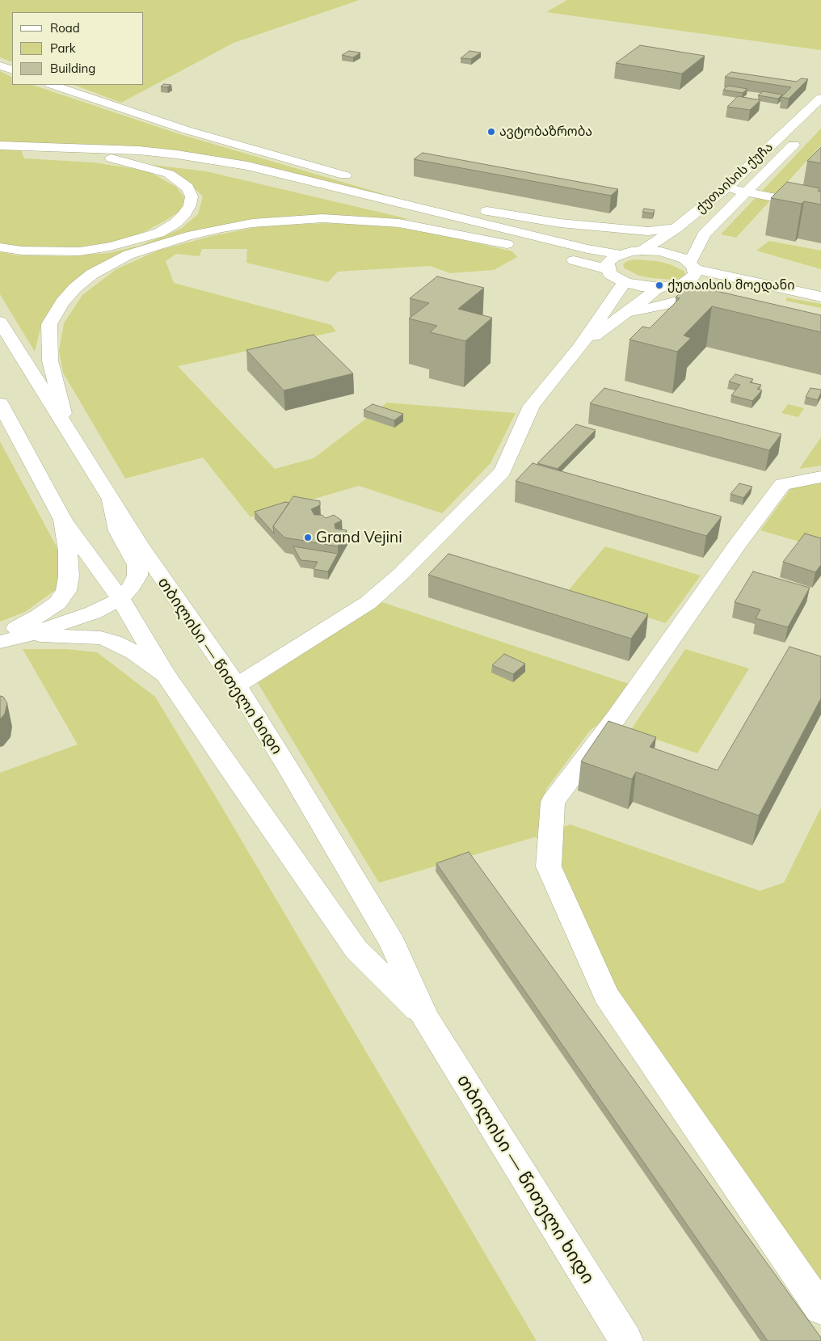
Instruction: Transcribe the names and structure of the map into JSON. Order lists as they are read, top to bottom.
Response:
{
  "streets": {
    "main road": ["ქუთაისის ქუჩა", "თბილისი — წითელი ხიდი"]
  },
  "places": ["ავტობაზრობა", "ქუთაისის მოედანი", "Grand Vejini"],
  "legend": ["Road", "Park", "Building"]
}
